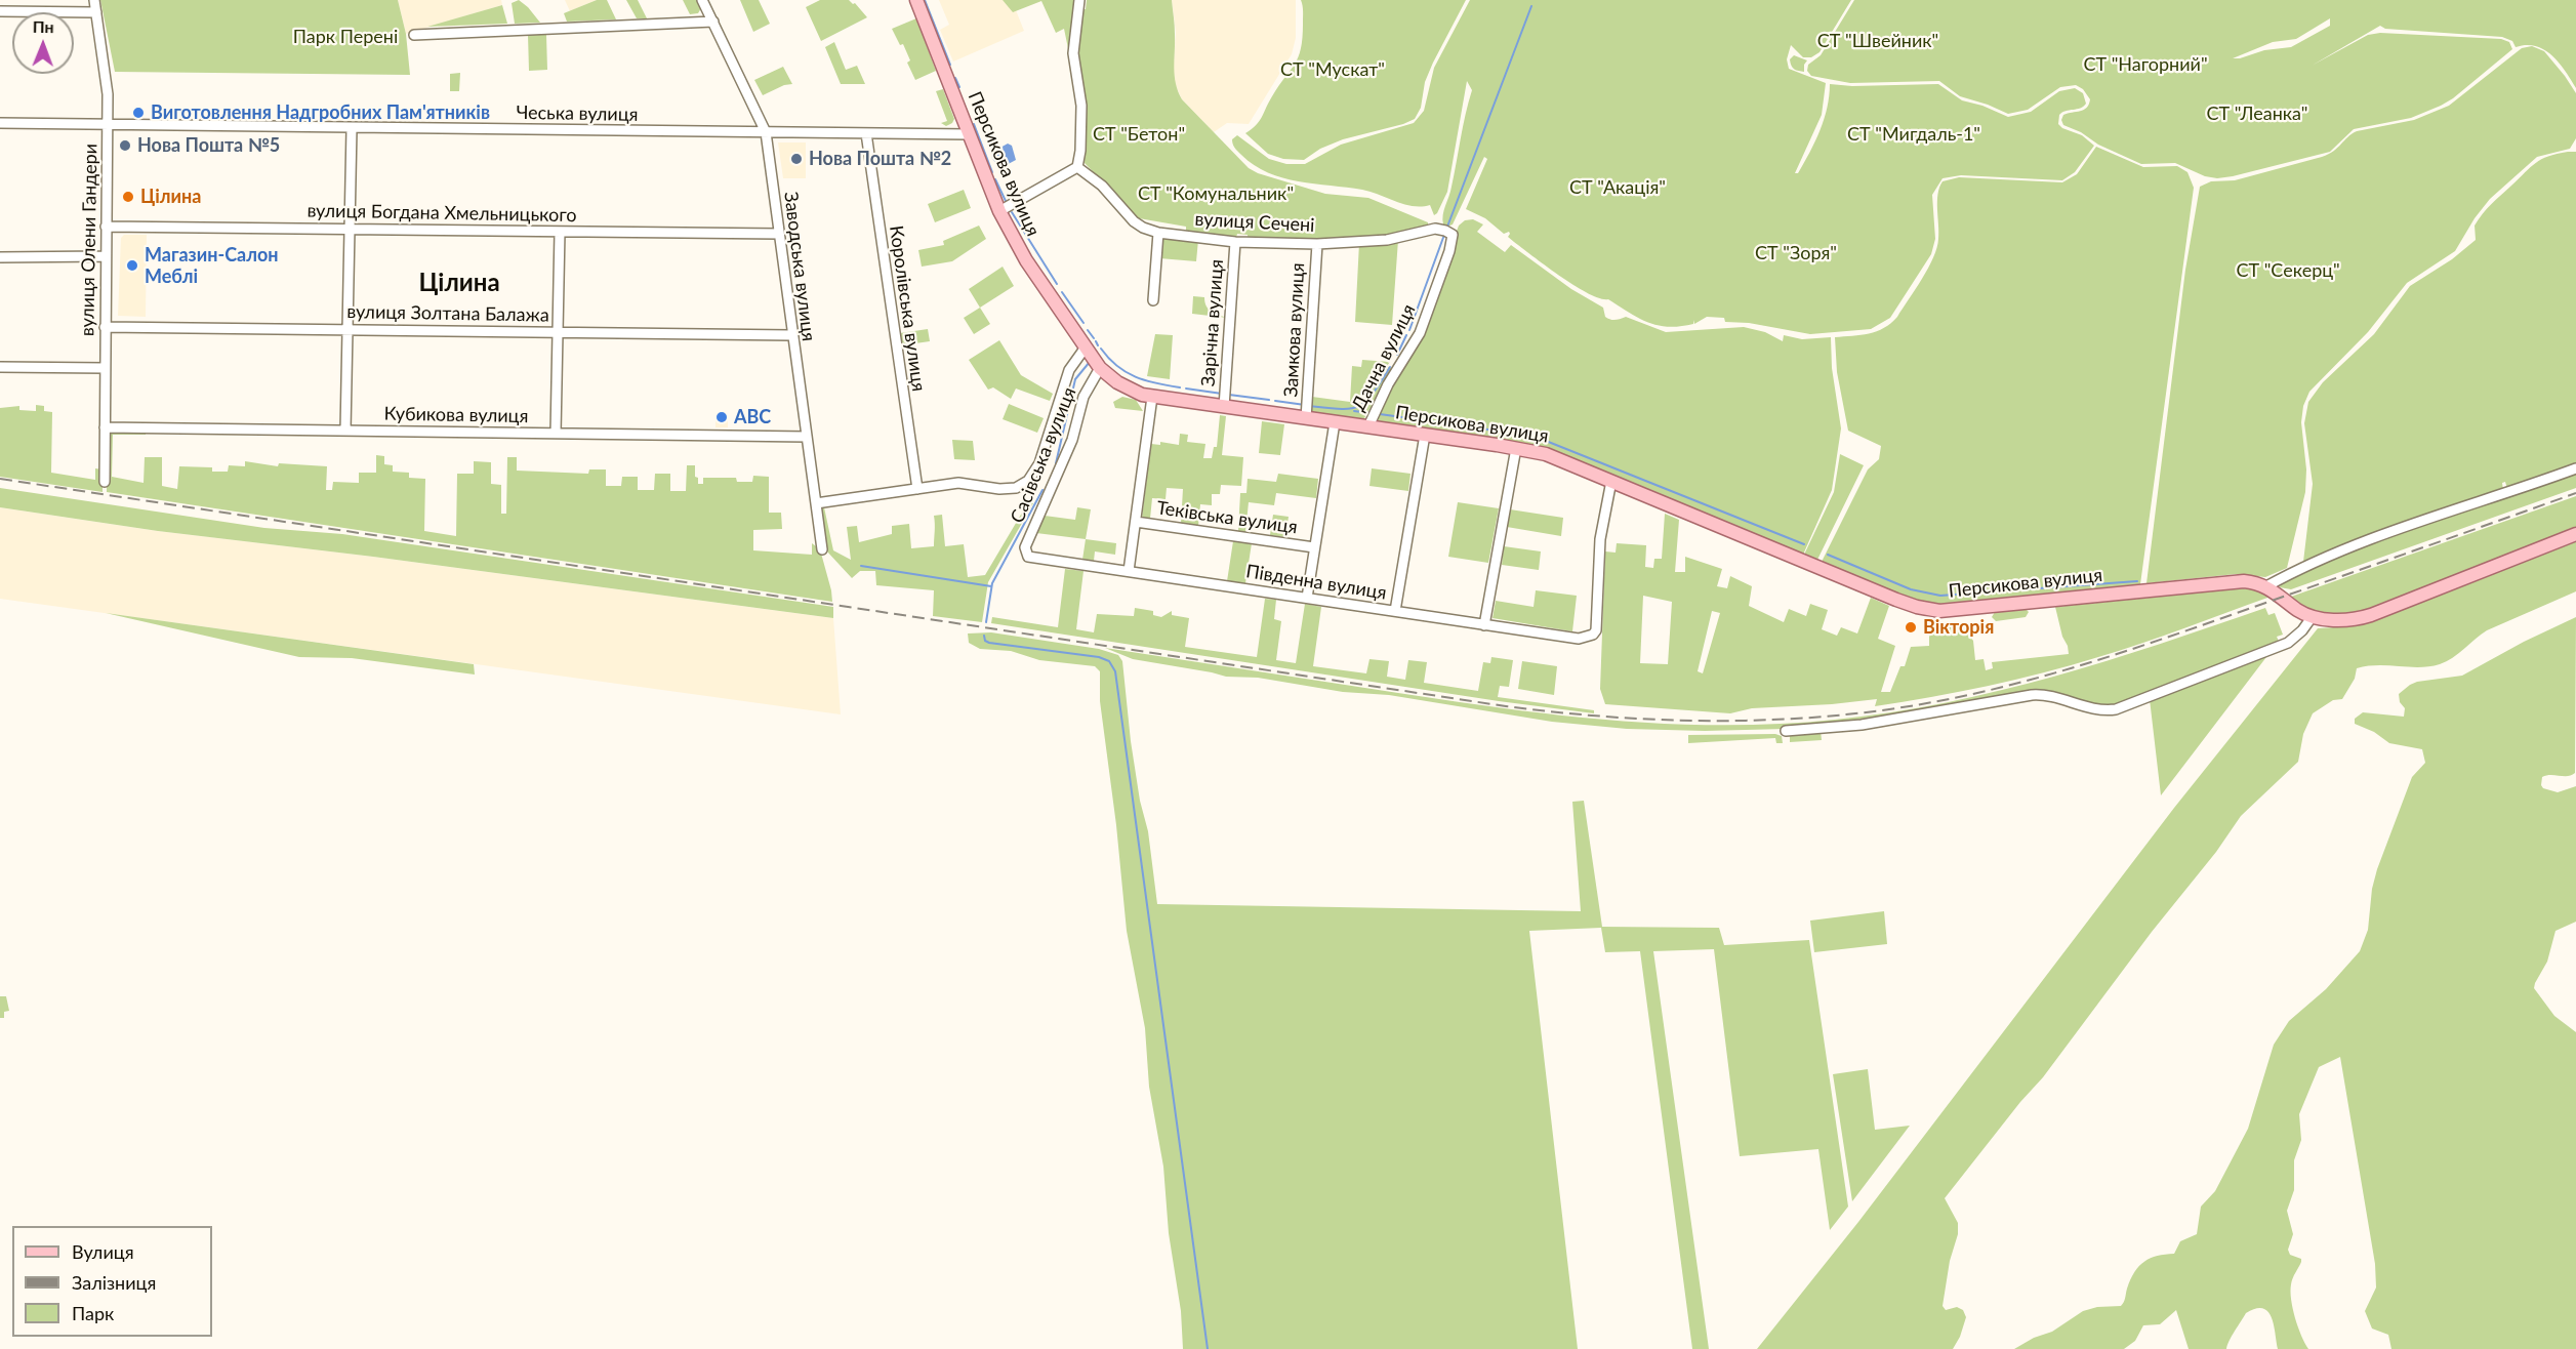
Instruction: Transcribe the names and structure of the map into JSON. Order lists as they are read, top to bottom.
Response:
{
  "streets": {
    "main road": ["Персикова вулиця"],
    "street": [
      "Чеська вулиця",
      "вулиця Богдана Хмельницького",
      "вулиця Сечені",
      "вулиця Олени Гандери",
      "Заводська вулиця",
      "Королівська вулиця",
      "вулиця Золтана Балажа",
      "Зарічна вулиця",
      "Замкова вулиця",
      "Дачна вулиця",
      "Кубикова вулиця",
      "Сасівська вулиця",
      "Теківська вулиця",
      "Південна вулиця"
    ]
  },
  "crossings": [
    ["Чеська вулиця", "Персикова вулиця"],
    ["Чеська вулиця", "вулиця Олени Гандери"],
    ["Чеська вулиця", "Заводська вулиця"],
    ["Чеська вулиця", "Королівська вулиця"],
    ["Персикова вулиця", "Зарічна вулиця"],
    ["Персикова вулиця", "Замкова вулиця"],
    ["Персикова вулиця", "Дачна вулиця"],
    ["Персикова вулиця", "Сасівська вулиця"],
    ["Персикова вулиця", "Теківська вулиця"],
    ["Персикова вулиця", "Південна вулиця"],
    ["вулиця Богдана Хмельницького", "вулиця Олени Гандери"],
    ["вулиця Богдана Хмельницького", "Заводська вулиця"],
    ["вулиця Сечені", "Зарічна вулиця"],
    ["вулиця Сечені", "Замкова вулиця"],
    ["вулиця Сечені", "Дачна вулиця"],
    ["вулиця Олени Гандери", "вулиця Золтана Балажа"],
    ["вулиця Олени Гандери", "Кубикова вулиця"],
    ["Заводська вулиця", "вулиця Золтана Балажа"],
    ["Заводська вулиця", "Кубикова вулиця"],
    ["Сасівська вулиця", "Південна вулиця"],
    ["Теківська вулиця", "Південна вулиця"]
  ],
  "districts": ["Цілина"],
  "parks": [
    "Парк Перені",
    "СТ \"Швейник\"",
    "СТ \"Нагорний\"",
    "СТ \"Мускат\"",
    "СТ \"Леанка\"",
    "СТ \"Бетон\"",
    "СТ \"Мигдаль-1\"",
    "СТ \"Акація\"",
    "СТ \"Комунальник\"",
    "СТ \"Зоря\"",
    "СТ \"Секерц\""
  ],
  "places": [
    "Виготовлення Надгробних Пам'ятників",
    "Нова Пошта №5",
    "Нова Пошта №2",
    "Цілина",
    "Магазин-Салон Меблі",
    "ABC",
    "Вікторія"
  ],
  "legend": ["Вулиця", "Залізниця", "Парк"],
  "north": "top"
}
